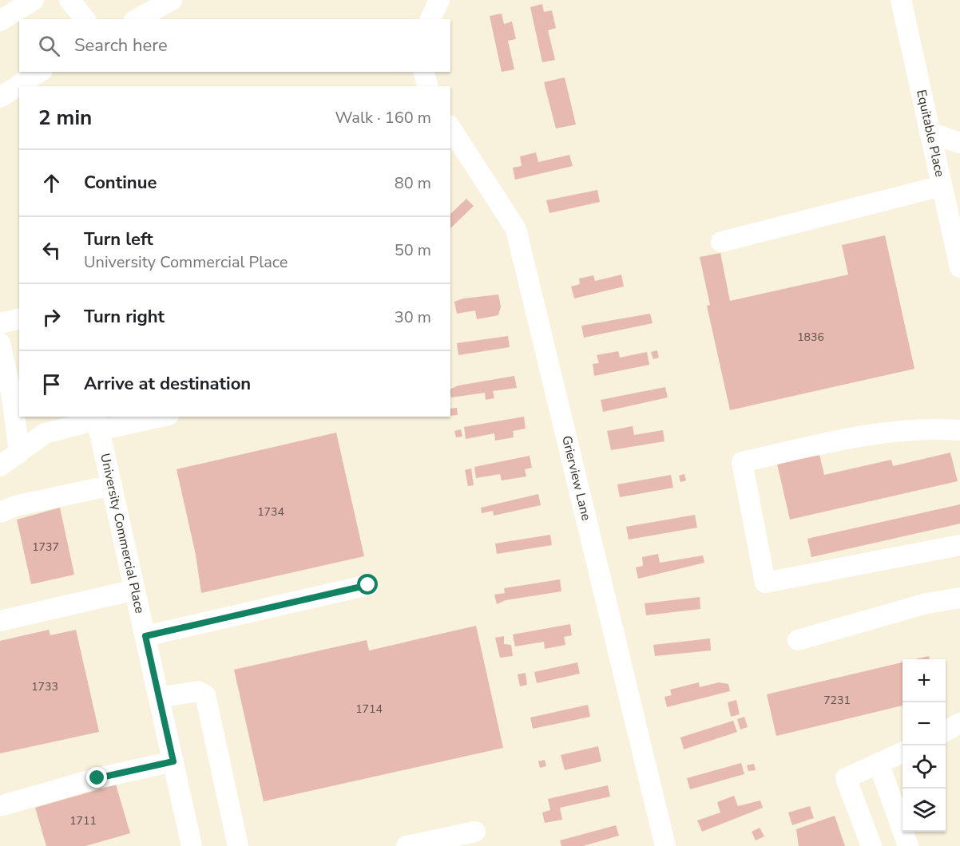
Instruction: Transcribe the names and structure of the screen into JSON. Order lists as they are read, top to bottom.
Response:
{
  "streets": {
    "street": ["Equitable Place", "Grierview Lane", "University Commercial Place"]
  },
  "house_numbers": [
    "1836",
    "1734",
    "1737",
    "1733",
    "7231",
    "1714",
    "1711"
  ],
  "page": {
    "search": "Search here",
    "heading": ["2 min", "Walk · 160 m"],
    "list": [
      ["Continue", "80 m"],
      ["Turn left", "University Commercial Place", "50 m"],
      ["Turn right", "30 m"],
      "Arrive at destination"
    ],
    "map_buttons": ["+", "−"]
  }
}
